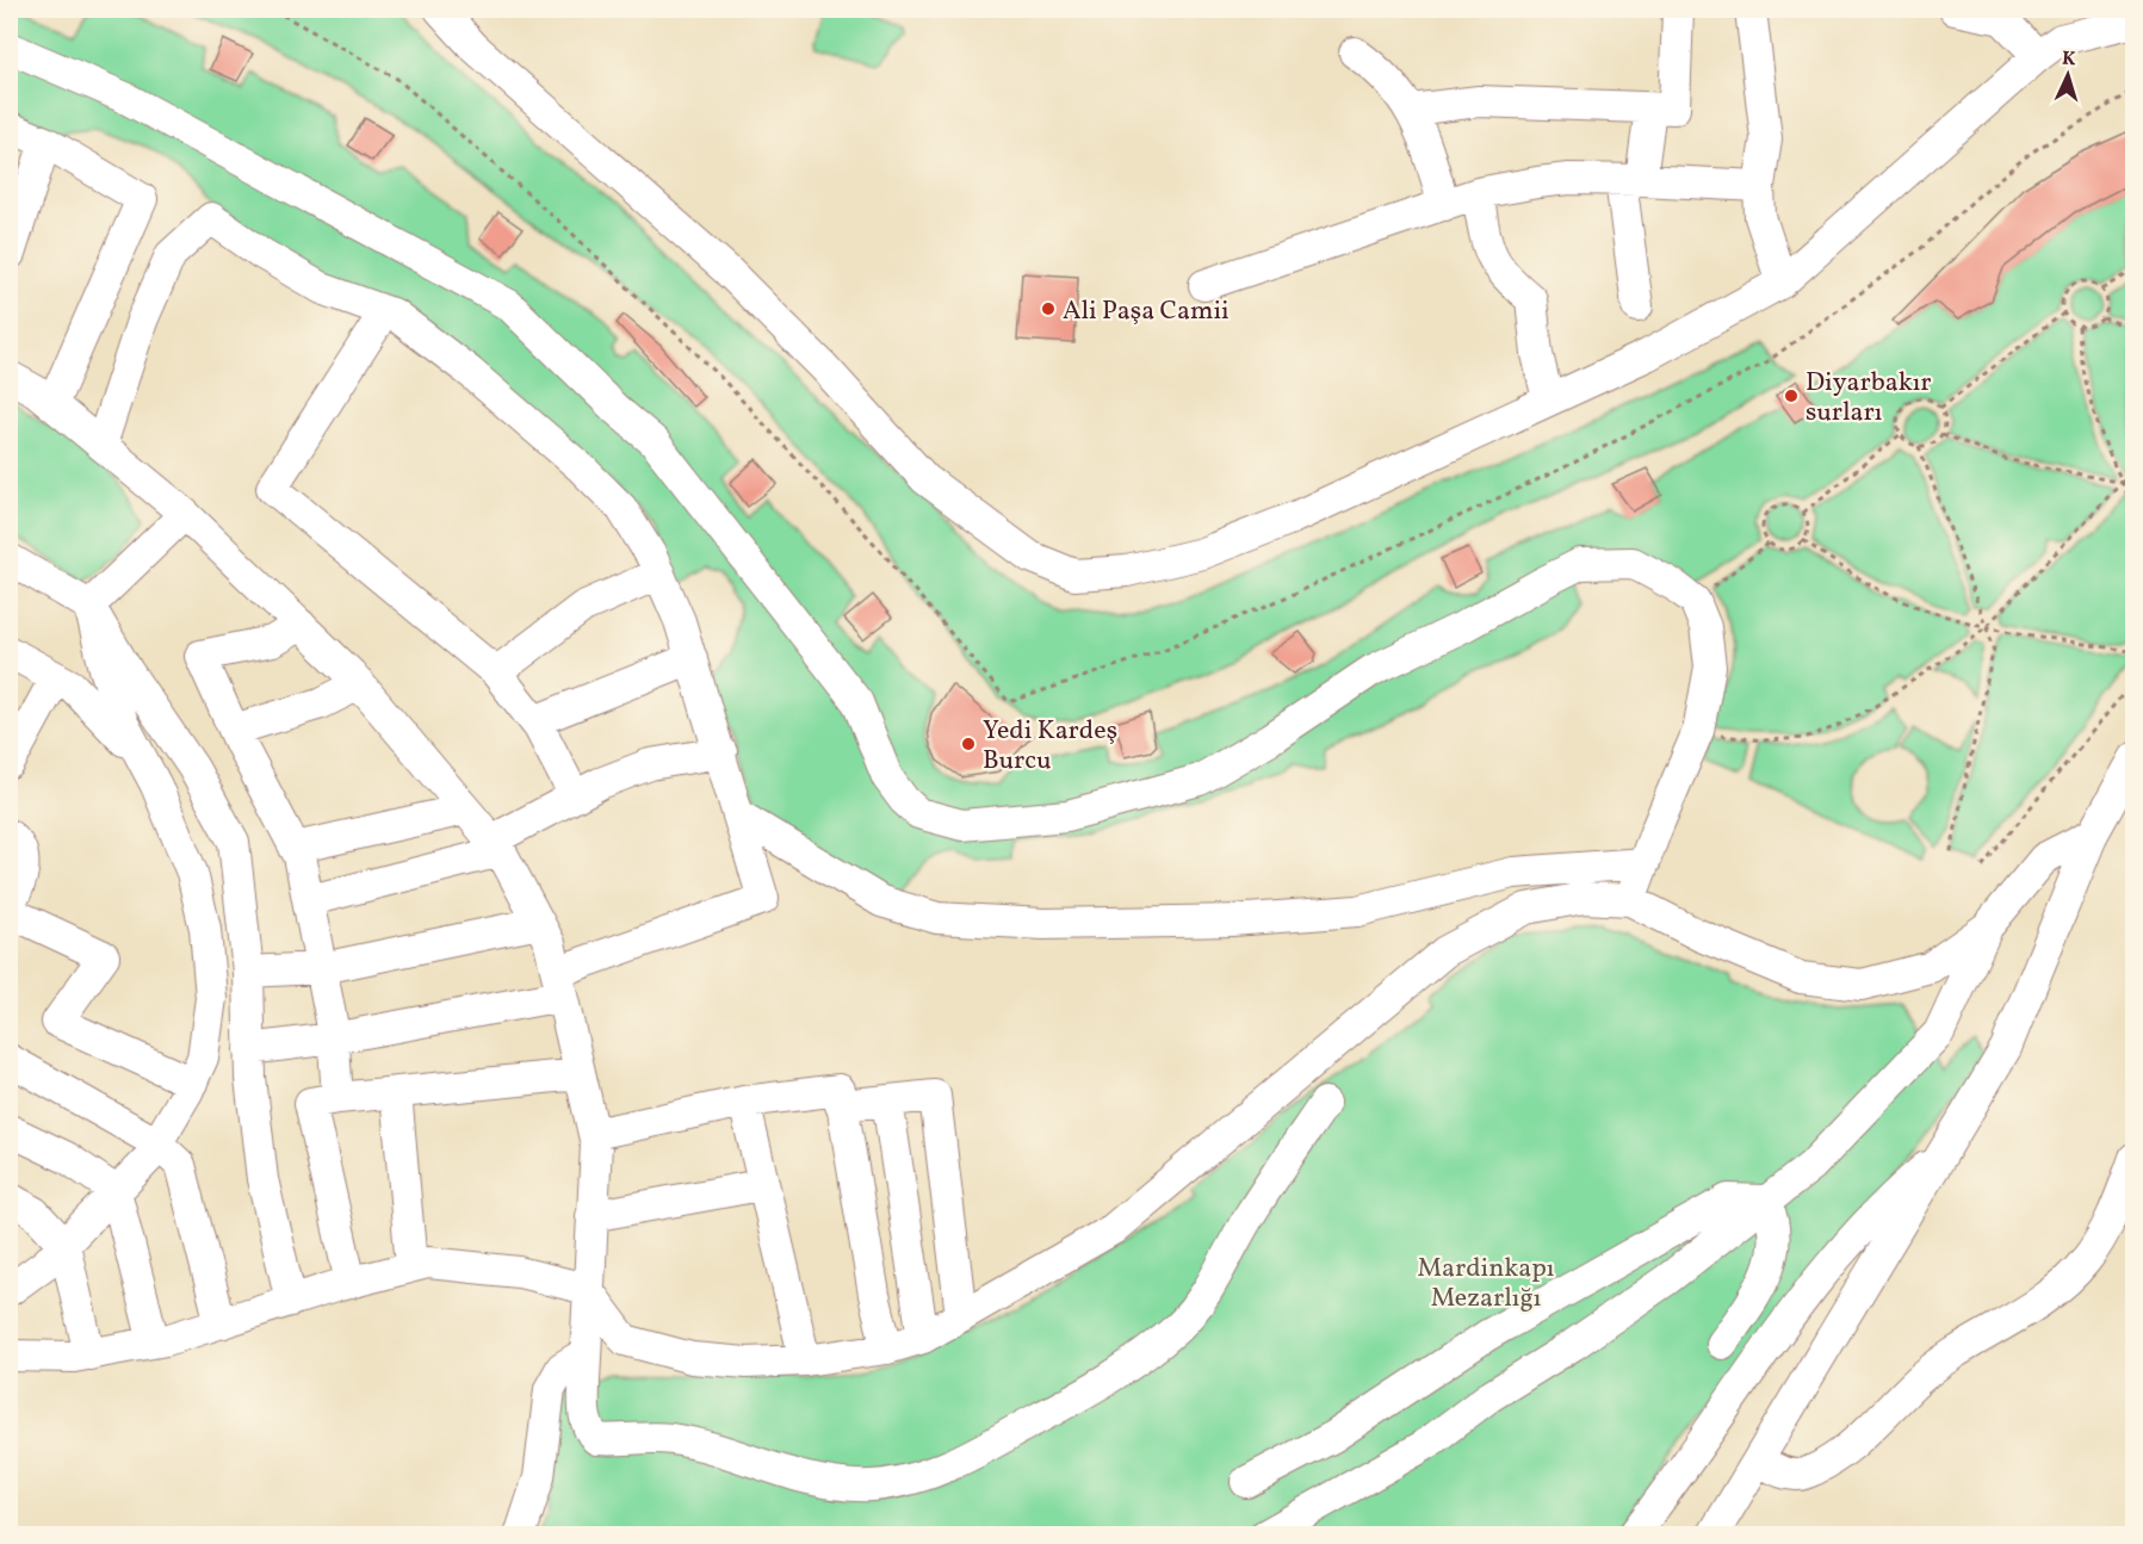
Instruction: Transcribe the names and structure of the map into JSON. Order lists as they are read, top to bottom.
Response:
{
  "parks": ["Mardinkapı Mezarlığı"],
  "places": ["Ali Paşa Camii", "Diyarbakır surları", "Yedi Kardeş Burcu"],
  "north": "top"
}
